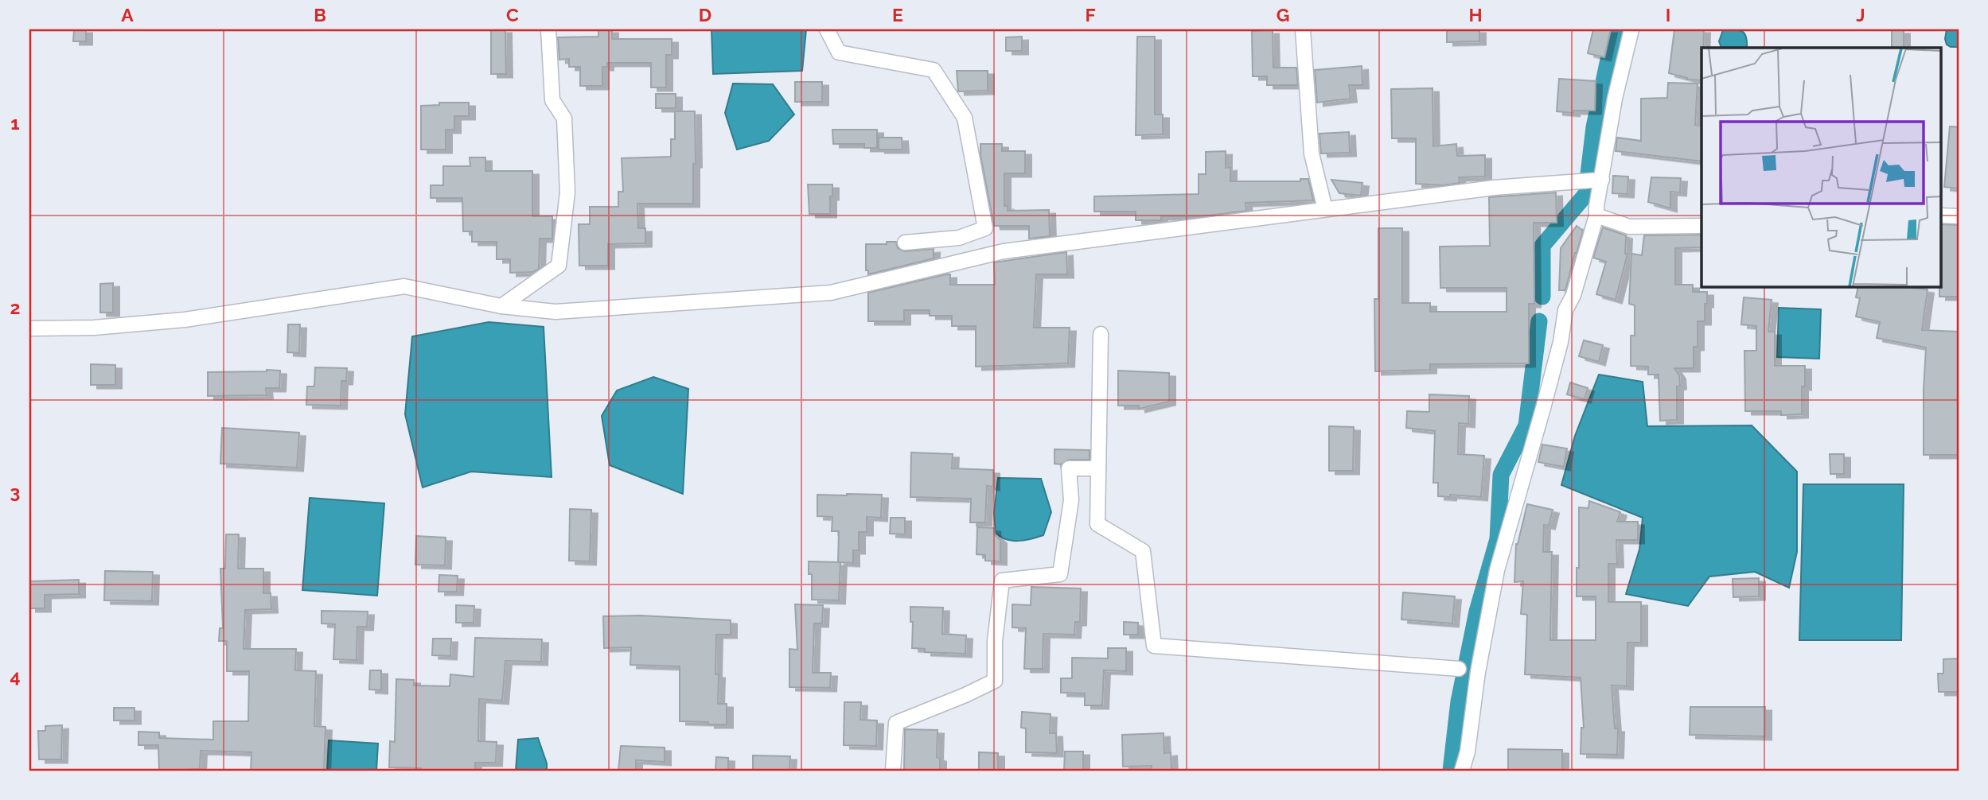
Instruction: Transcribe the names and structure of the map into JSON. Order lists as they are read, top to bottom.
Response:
{
  "grid": {
    "columns": [
      "A",
      "B",
      "C",
      "D",
      "E",
      "F",
      "G",
      "H",
      "I",
      "J"
    ],
    "rows": [
      "1",
      "2",
      "3",
      "4"
    ]
  }
}
